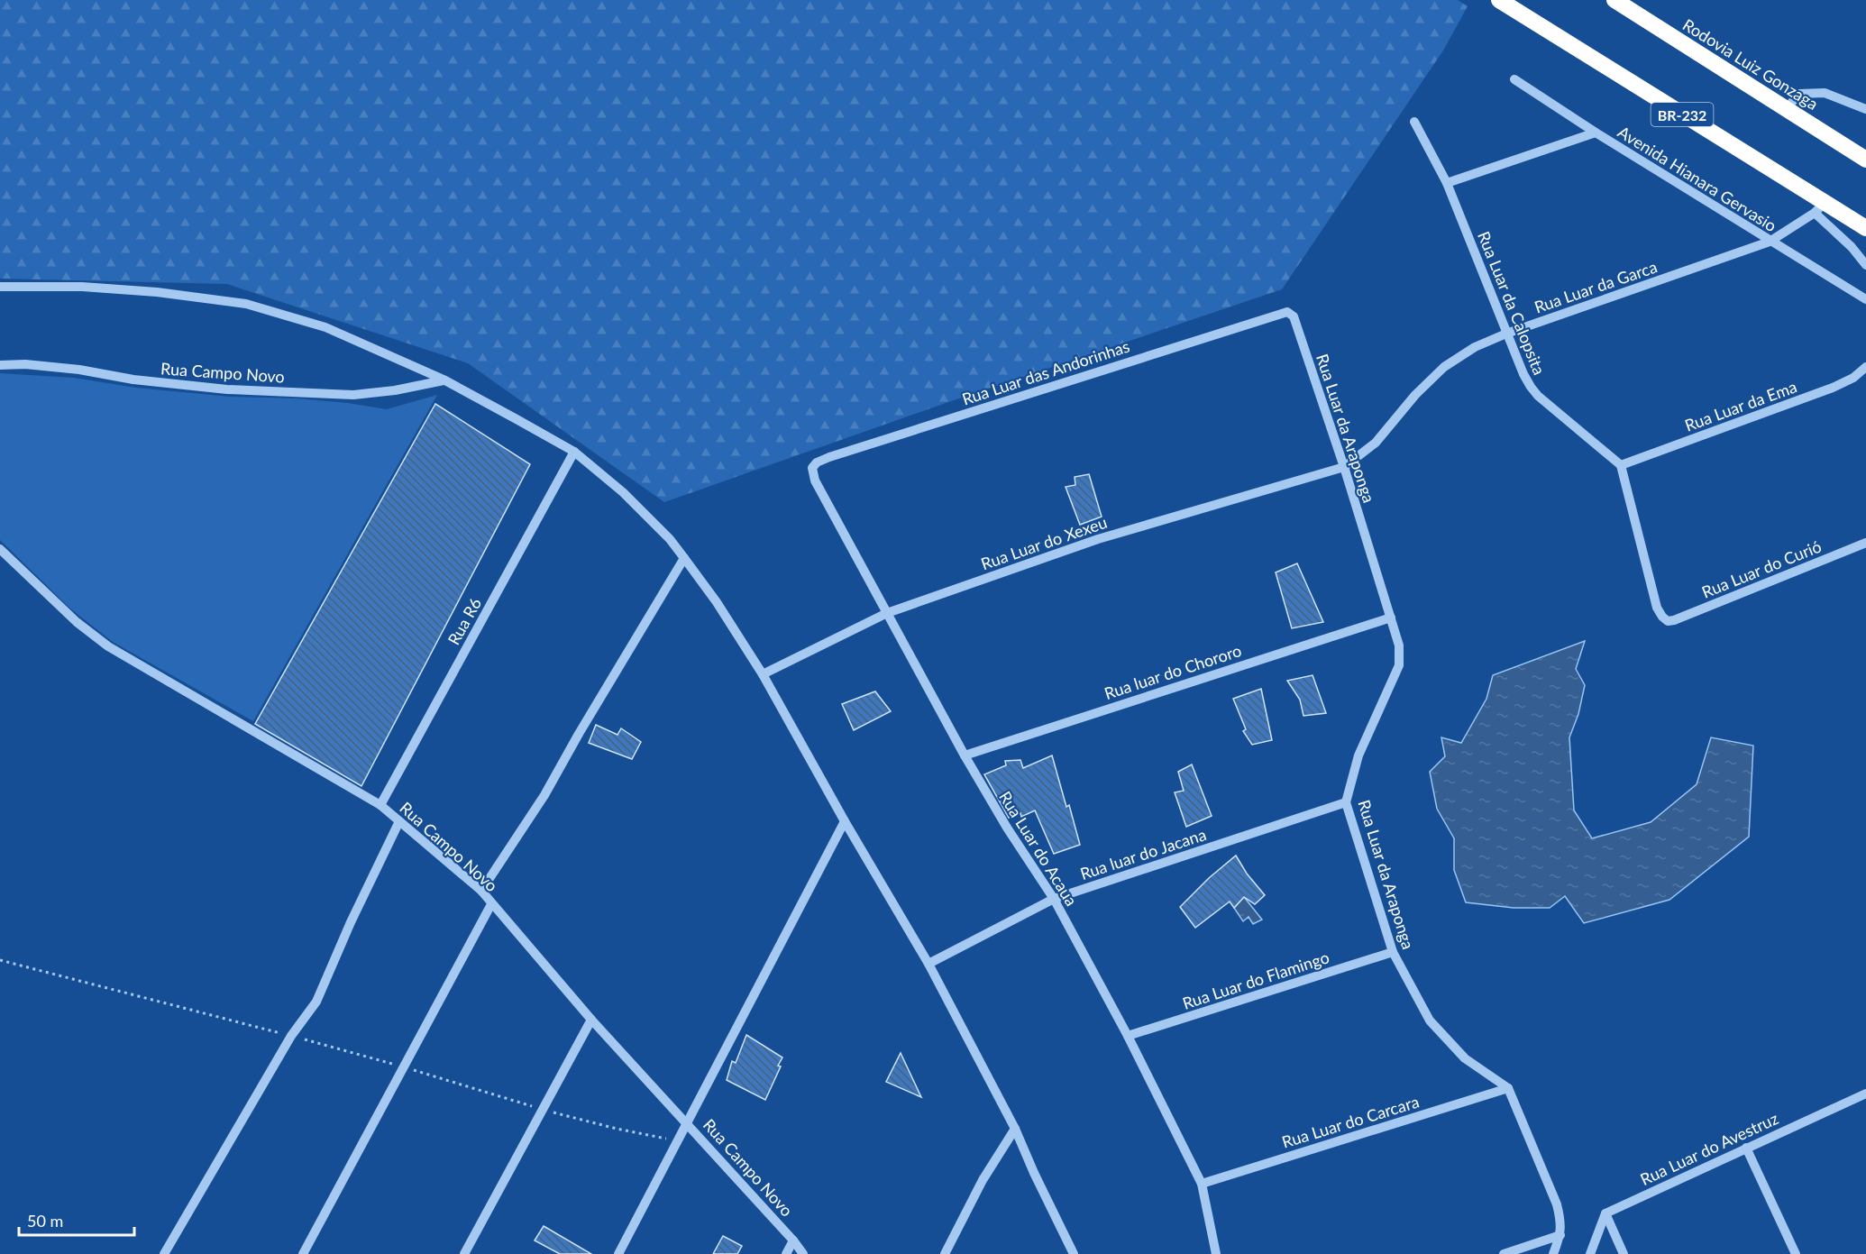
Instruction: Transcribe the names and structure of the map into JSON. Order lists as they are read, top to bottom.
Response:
{
  "streets": {
    "highway": ["Rodovia Luiz Gonzaga", "BR-232"],
    "street": [
      "Avenida Hianara Gervasio",
      "Rua Luar da Garca",
      "Rua Luar da Calopsita",
      "Rua Campo Novo",
      "Rua Luar das Andorinhas",
      "Rua Luar da Ema",
      "Rua Luar da Araponga",
      "Rua Luar do Xexeu",
      "Rua Luar do Curió",
      "Rua R6",
      "Rua luar do Chororo",
      "Rua Luar do Acaua",
      "Rua luar do Jacana",
      "Rua Luar do Flamingo",
      "Rua Luar do Carcara",
      "Rua Luar do Avestruz"
    ]
  },
  "crossings": [
    ["BR-232", "Rua Luar da Garca"],
    ["Avenida Hianara Gervasio", "Rua Luar da Garca"],
    ["Rua Luar da Garca", "Rua Luar da Calopsita"],
    ["Rua Luar da Garca", "Rua Luar da Araponga"],
    ["Rua Luar da Garca", "Rua Luar do Xexeu"],
    ["Rua Luar da Calopsita", "Rua Luar da Ema"],
    ["Rua Luar da Calopsita", "Rua Luar do Curió"],
    ["Rua Campo Novo", "Rua R6"],
    ["Rua Luar das Andorinhas", "Rua Luar da Araponga"],
    ["Rua Luar das Andorinhas", "Rua Luar do Acaua"],
    ["Rua Luar da Ema", "Rua Luar do Curió"],
    ["Rua Luar da Araponga", "Rua Luar do Xexeu"],
    ["Rua Luar da Araponga", "Rua luar do Chororo"],
    ["Rua Luar da Araponga", "Rua luar do Jacana"],
    ["Rua Luar da Araponga", "Rua Luar do Flamingo"],
    ["Rua Luar da Araponga", "Rua Luar do Carcara"],
    ["Rua Luar do Xexeu", "Rua Luar do Acaua"],
    ["Rua luar do Chororo", "Rua Luar do Acaua"],
    ["Rua Luar do Acaua", "Rua luar do Jacana"],
    ["Rua Luar do Acaua", "Rua Luar do Flamingo"],
    ["Rua Luar do Acaua", "Rua Luar do Carcara"]
  ],
  "scale_bar": "50 m"
}
